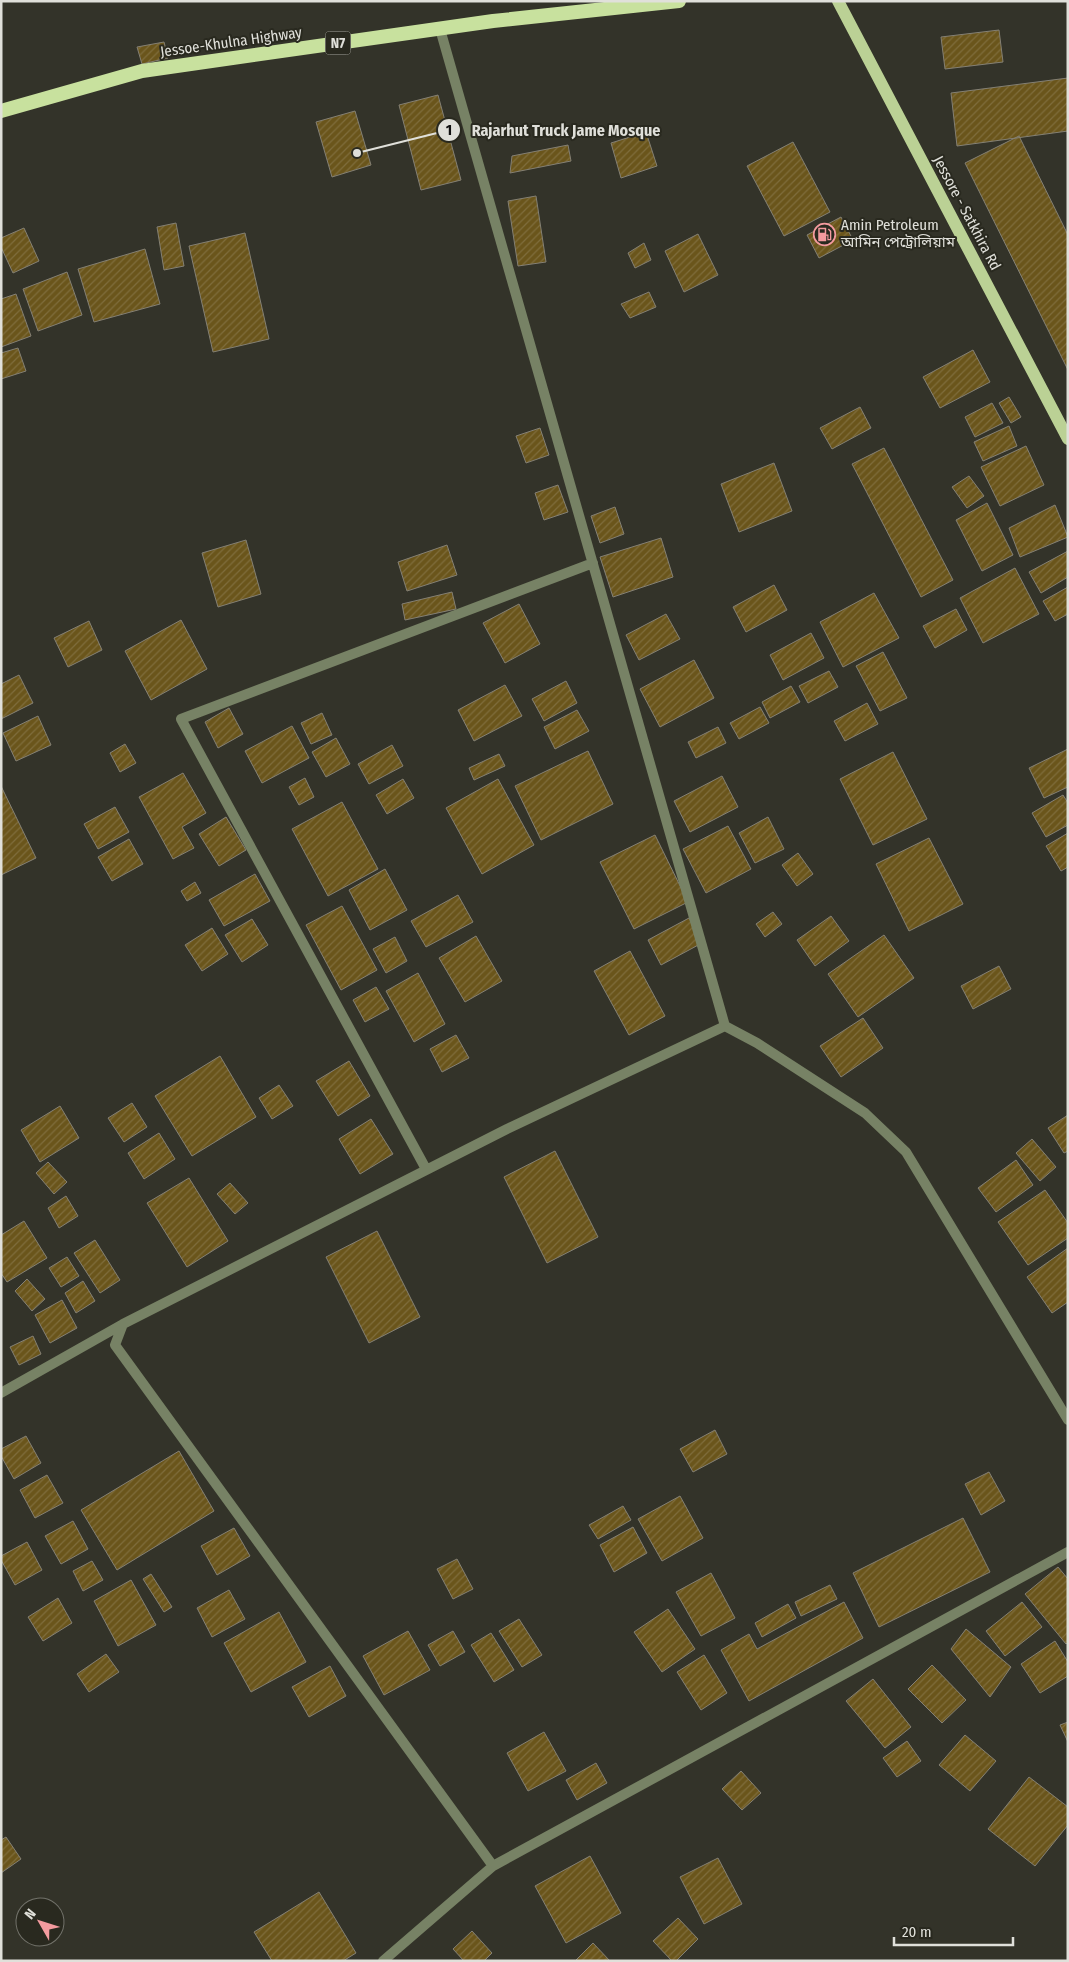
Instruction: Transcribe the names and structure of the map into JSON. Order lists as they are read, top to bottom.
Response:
{
  "streets": {
    "highway": ["Jessoe-Khulna Highway", "N7"],
    "main road": ["Jessore - Satkhira Rd"]
  },
  "places": {
    "other": ["Rajarhut Truck Jame Mosque"],
    "fuel station": ["Amin Petroleum আমিন পেট্রোলিয়াম"]
  },
  "scale_bar": "20 m",
  "north": "top left"
}
